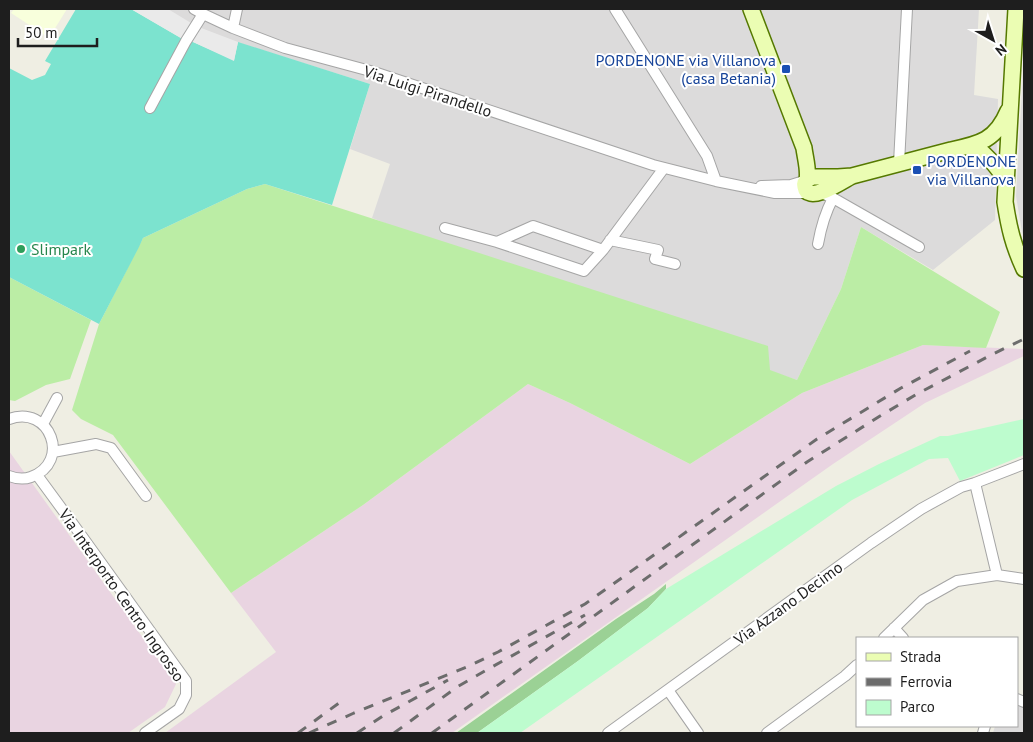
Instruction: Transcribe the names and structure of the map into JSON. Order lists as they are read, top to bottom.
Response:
{
  "streets": {
    "street": ["Via Luigi Pirandello", "Via Interporto Centro Ingrosso", "Via Azzano Decimo"]
  },
  "places": {
    "transit": ["PORDENONE via Villanova (casa Betania)", "PORDENONE via Villanova"],
    "other": ["Slimpark"]
  },
  "legend": ["Strada", "Ferrovia", "Parco"],
  "scale_bar": "50 m",
  "north": "bottom right"
}
